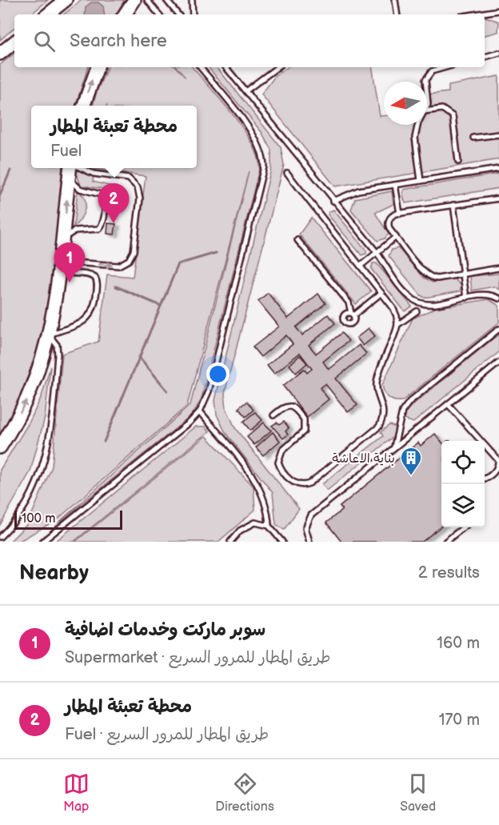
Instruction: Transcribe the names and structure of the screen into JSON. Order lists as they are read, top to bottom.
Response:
{
  "places": {
    "building": ["بناية الاعاشة"]
  },
  "scale_bar": "100 m",
  "north": "left",
  "page": {
    "search": "Search here",
    "popup": ["محطة تعبئة المطار", "Fuel"],
    "pins": ["2", "1"],
    "scale": "100 m",
    "heading": ["Nearby", "2 results"],
    "list": [
      {
        "mark": "1",
        "name": "سوبر ماركت وخدمات اضافية",
        "note": "Supermarket · طريق المطار للمرور السريع",
        "value": "160 m"
      },
      {
        "mark": "2",
        "name": "محطة تعبئة المطار",
        "note": "Fuel · طريق المطار للمرور السريع",
        "value": "170 m"
      }
    ],
    "nav": ["Map", "Directions", "Saved"]
  }
}
